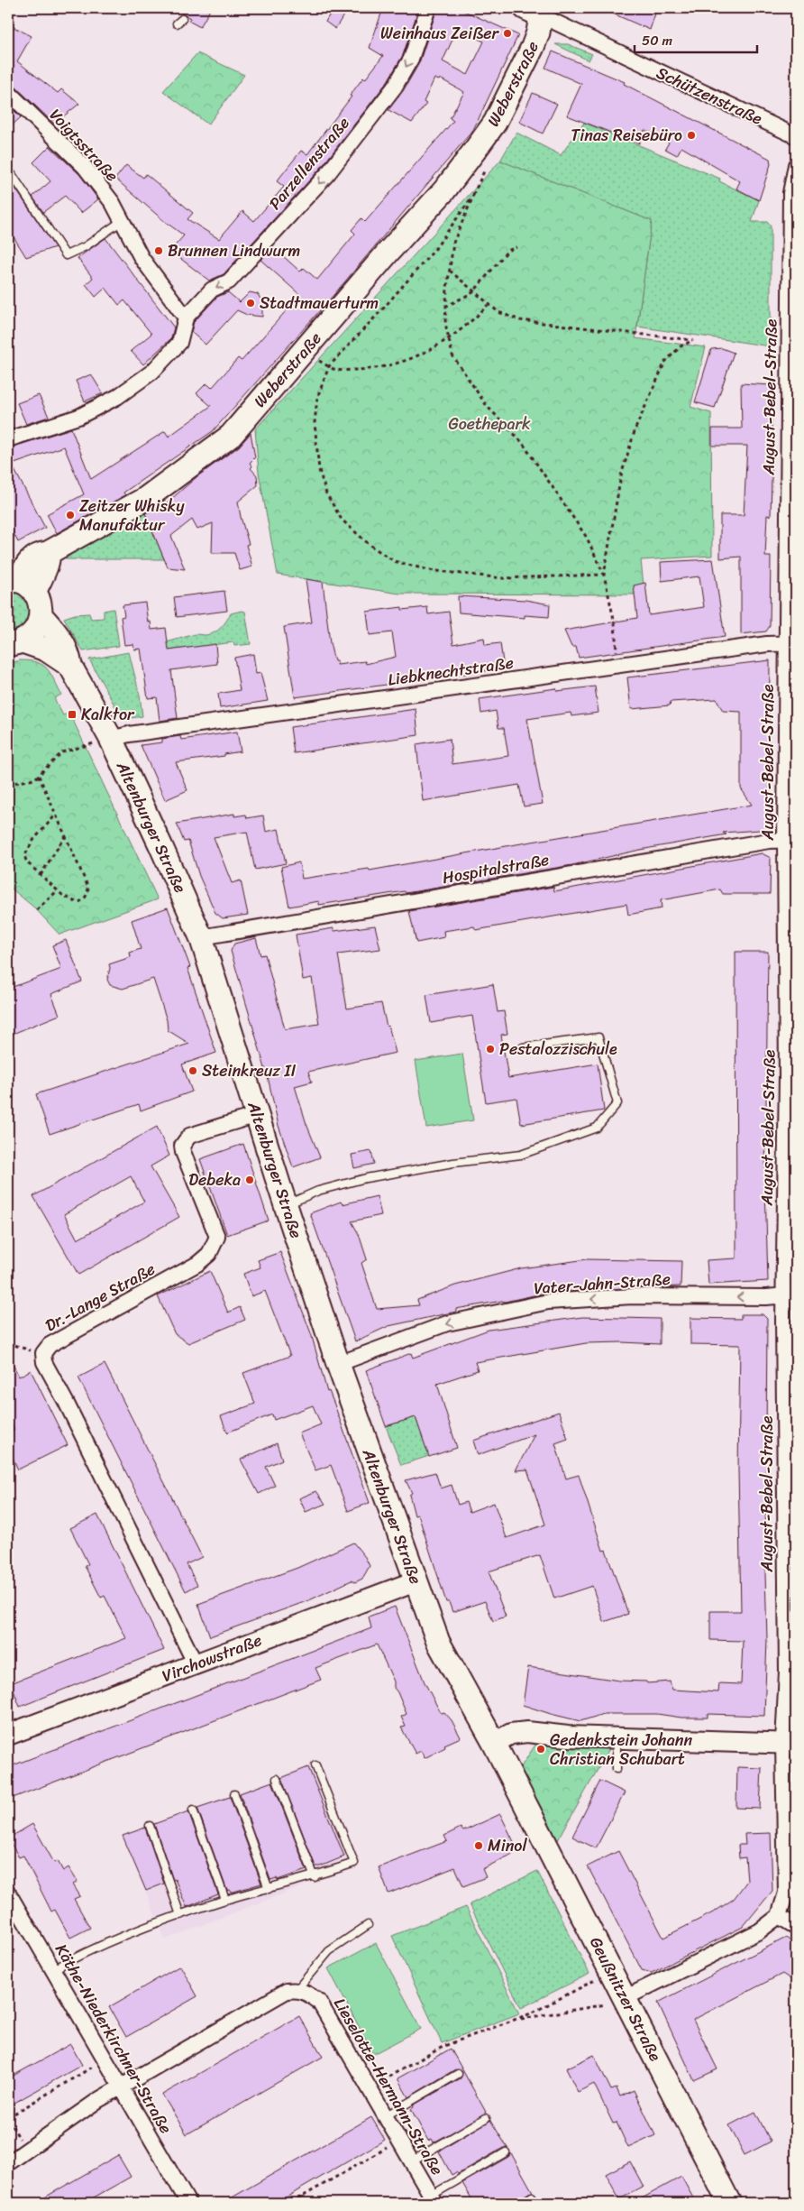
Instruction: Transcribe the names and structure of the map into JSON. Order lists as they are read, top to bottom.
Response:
{
  "streets": {
    "main road": ["Weberstraße", "Altenburger Straße", "Geußnitzer Straße"],
    "street": [
      "Schützenstraße",
      "Voigtsstraße",
      "Parzellenstraße",
      "August-Bebel-Straße",
      "Liebknechtstraße",
      "Hospitalstraße",
      "Vater-Jahn-Straße",
      "Dr.-Lange Straße",
      "Virchowstraße",
      "Käthe-Niederkirchner-Straße",
      "Lieselotte-Hermann-Straße"
    ]
  },
  "crossings": [
    ["Weberstraße", "Schützenstraße"],
    ["Voigtsstraße", "Parzellenstraße"],
    ["August-Bebel-Straße", "Liebknechtstraße"],
    ["August-Bebel-Straße", "Hospitalstraße"],
    ["August-Bebel-Straße", "Vater-Jahn-Straße"],
    ["Liebknechtstraße", "Altenburger Straße"],
    ["Altenburger Straße", "Hospitalstraße"],
    ["Altenburger Straße", "Vater-Jahn-Straße"],
    ["Altenburger Straße", "Dr.-Lange Straße"],
    ["Altenburger Straße", "Virchowstraße"],
    ["Altenburger Straße", "Geußnitzer Straße"],
    ["Dr.-Lange Straße", "Virchowstraße"]
  ],
  "one_way": ["Parzellenstraße", "Vater-Jahn-Straße"],
  "parks": ["Goethepark"],
  "places": {
    "other": [
      "Weinhaus Zeißer",
      "Tinas Reisebüro",
      "Brunnen Lindwurm",
      "Stadtmauerturm",
      "Zeitzer Whisky Manufaktur",
      "Pestalozzischule",
      "Steinkreuz II",
      "Debeka",
      "Gedenkstein Johann Christian Schubart",
      "Minol"
    ],
    "transit": ["Kalktor"]
  },
  "scale_bar": "50 m"
}
